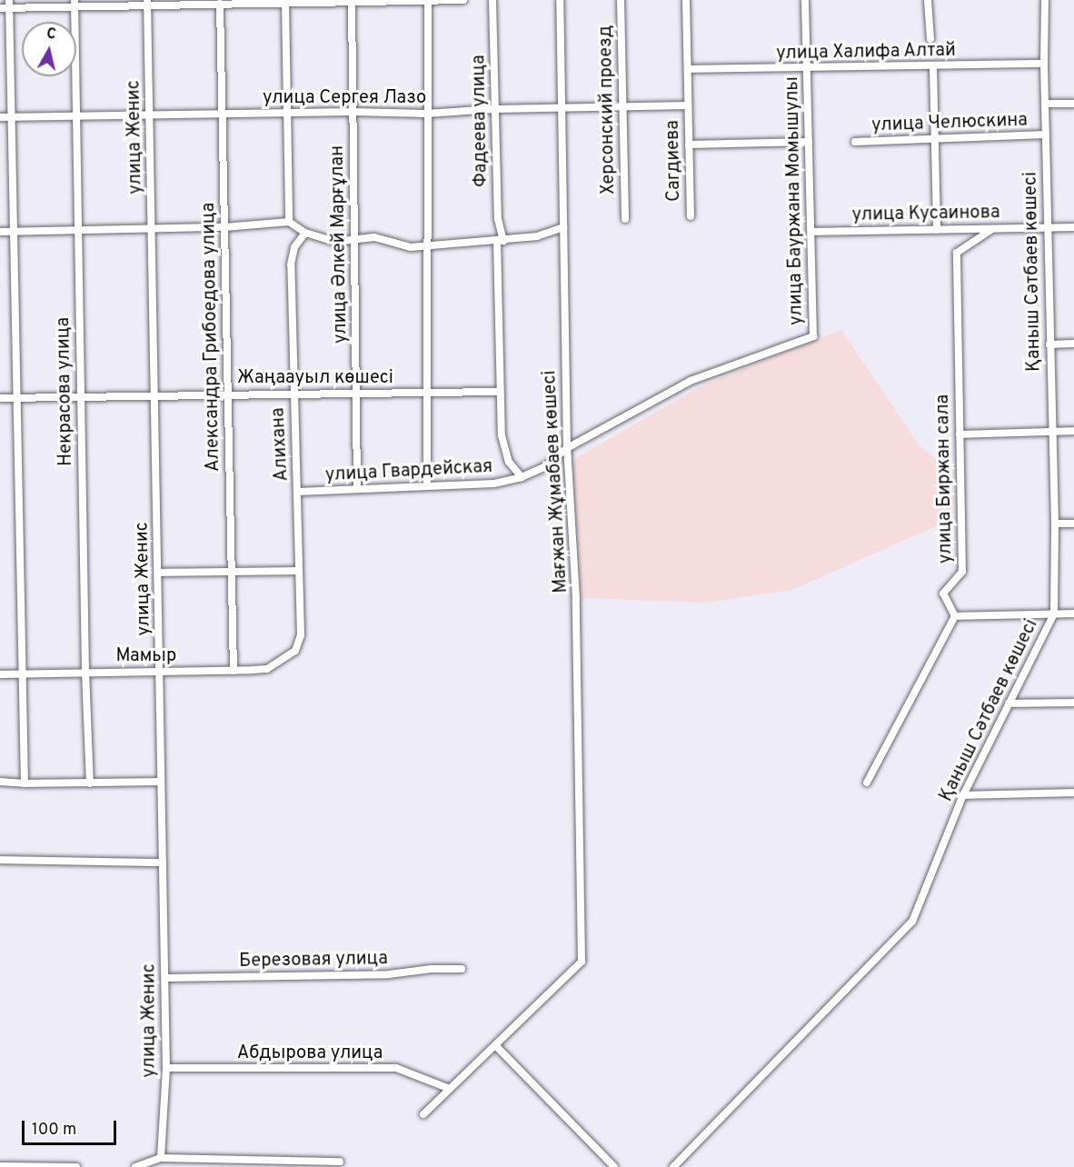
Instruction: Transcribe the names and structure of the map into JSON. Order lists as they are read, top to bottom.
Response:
{
  "streets": {
    "street": [
      "улица Халифа Алтай",
      "улица Сергея Лазо",
      "Херсонский проезд",
      "Фадеева улица",
      "улица Челюскина",
      "улица Женис",
      "Сагдиева",
      "улица Бауржана Момышулы",
      "улица Кусаинова",
      "улица Әлкей Марғұлан",
      "Қаныш Сәтбаев көшесі",
      "Александра Грибоедова улица",
      "Жаңаауыл көшесі",
      "Некрасова улица",
      "Алихана",
      "улица Гвардейская",
      "улица Биржан сала",
      "Мағжан Жұмабаев көшесі",
      "Мамыр",
      "Березовая улица",
      "Абдырова улица"
    ]
  },
  "crossings": [
    ["улица Халифа Алтай", "Сагдиева"],
    ["улица Халифа Алтай", "улица Бауржана Момышулы"],
    ["улица Халифа Алтай", "Қаныш Сәтбаев көшесі"],
    ["улица Сергея Лазо", "Херсонский проезд"],
    ["улица Сергея Лазо", "Фадеева улица"],
    ["улица Сергея Лазо", "улица Женис"],
    ["улица Сергея Лазо", "Сагдиева"],
    ["улица Сергея Лазо", "улица Әлкей Марғұлан"],
    ["улица Сергея Лазо", "Александра Грибоедова улица"],
    ["улица Сергея Лазо", "Некрасова улица"],
    ["улица Сергея Лазо", "Мағжан Жұмабаев көшесі"],
    ["Фадеева улица", "Жаңаауыл көшесі"],
    ["Фадеева улица", "улица Гвардейская"],
    ["улица Челюскина", "Қаныш Сәтбаев көшесі"],
    ["улица Женис", "Жаңаауыл көшесі"],
    ["улица Женис", "Мамыр"],
    ["улица Женис", "Березовая улица"],
    ["улица Женис", "Абдырова улица"],
    ["улица Бауржана Момышулы", "улица Кусаинова"],
    ["улица Бауржана Момышулы", "улица Гвардейская"],
    ["улица Кусаинова", "Қаныш Сәтбаев көшесі"],
    ["улица Кусаинова", "улица Биржан сала"],
    ["улица Әлкей Марғұлан", "Жаңаауыл көшесі"],
    ["улица Әлкей Марғұлан", "улица Гвардейская"],
    ["Александра Грибоедова улица", "Жаңаауыл көшесі"],
    ["Александра Грибоедова улица", "Мамыр"],
    ["Жаңаауыл көшесі", "Некрасова улица"],
    ["Жаңаауыл көшесі", "Алихана"],
    ["Некрасова улица", "Мамыр"],
    ["Алихана", "улица Гвардейская"],
    ["Алихана", "Мамыр"],
    ["улица Гвардейская", "Мағжан Жұмабаев көшесі"]
  ],
  "scale_bar": "100 m",
  "north": "top"
}
